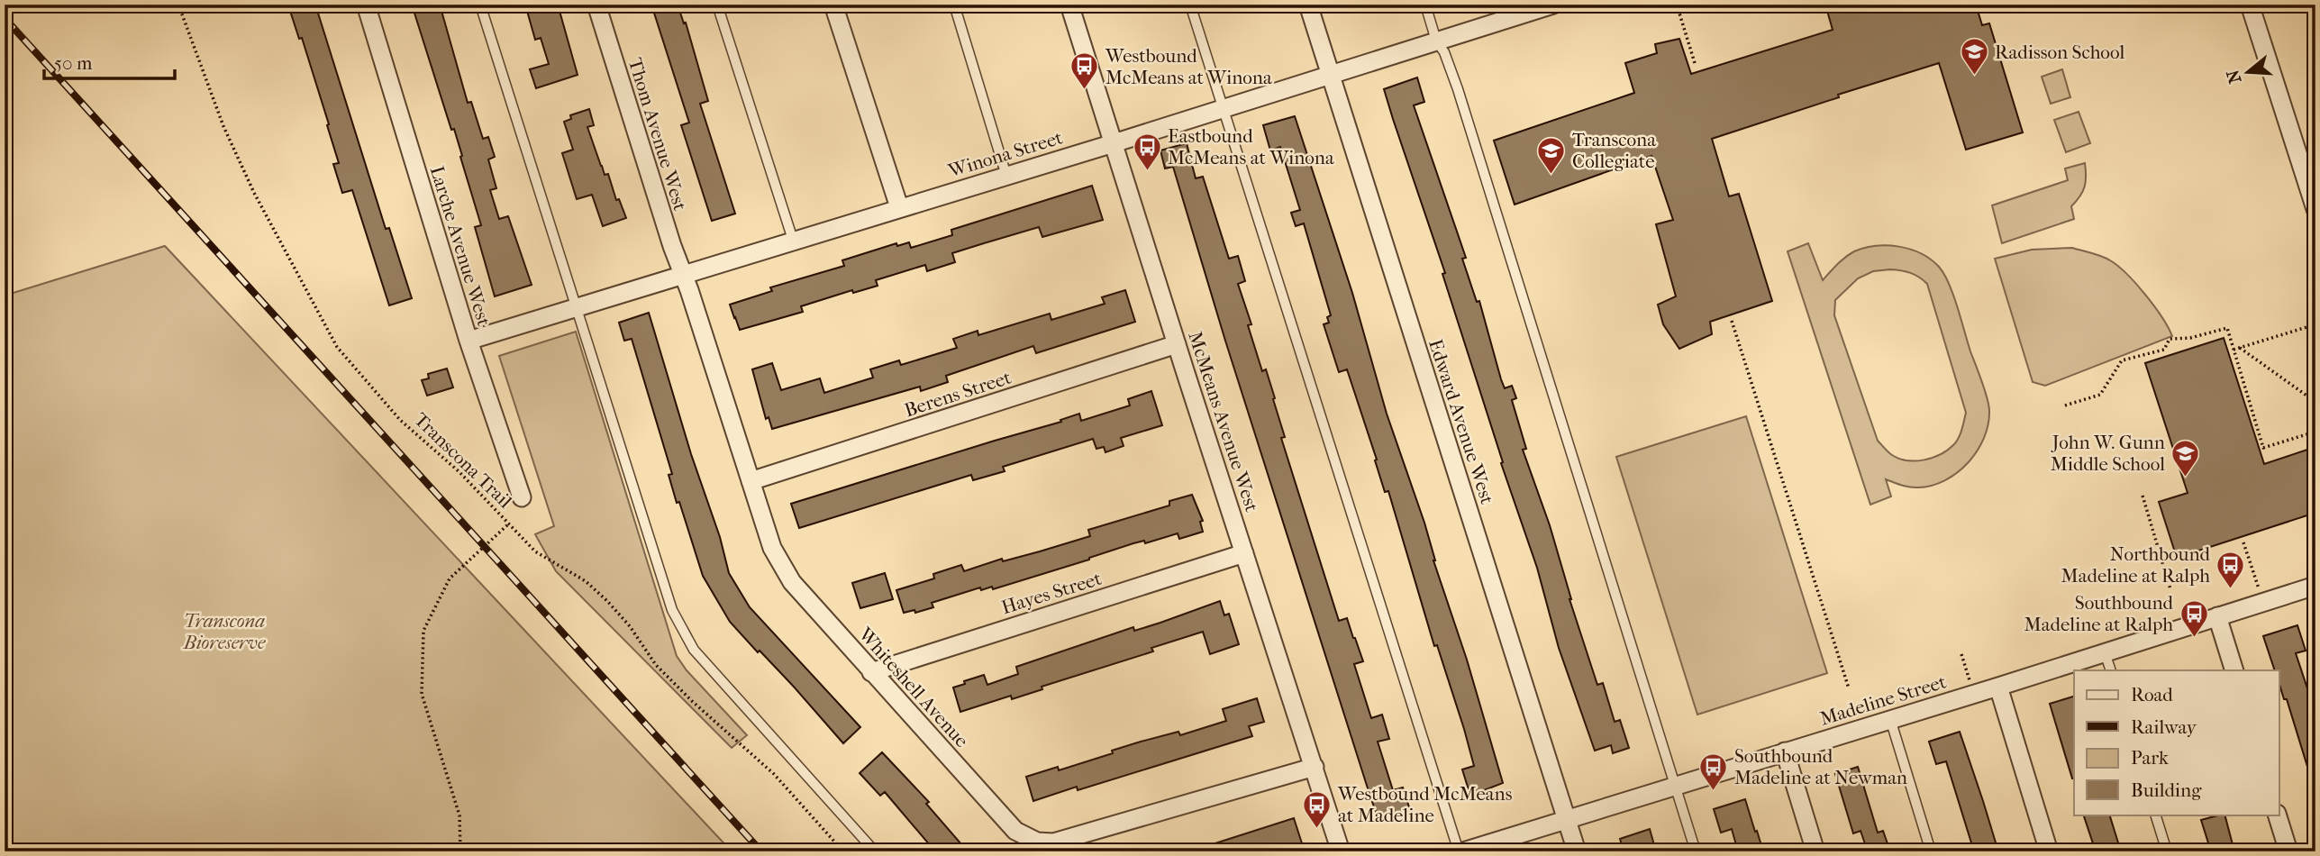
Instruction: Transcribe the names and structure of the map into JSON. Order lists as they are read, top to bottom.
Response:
{
  "streets": {
    "street": [
      "Thom Avenue West",
      "Winona Street",
      "Larche Avenue West",
      "Berens Street",
      "McMeans Avenue West",
      "Edward Avenue West",
      "Hayes Street",
      "Whiteshell Avenue",
      "Madeline Street"
    ],
    "path": ["Transcona Trail"]
  },
  "crossings": [
    ["Thom Avenue West", "Winona Street"],
    ["Thom Avenue West", "Whiteshell Avenue"],
    ["Winona Street", "Larche Avenue West"],
    ["Winona Street", "McMeans Avenue West"],
    ["Winona Street", "Edward Avenue West"],
    ["Winona Street", "Whiteshell Avenue"],
    ["Berens Street", "McMeans Avenue West"],
    ["Berens Street", "Whiteshell Avenue"],
    ["McMeans Avenue West", "Hayes Street"],
    ["McMeans Avenue West", "Whiteshell Avenue"],
    ["Edward Avenue West", "Madeline Street"],
    ["Hayes Street", "Whiteshell Avenue"]
  ],
  "parks": ["Transcona Bioreserve"],
  "places": {
    "school or university": ["Radisson School", "Transcona Collegiate", "John W. Gunn Middle School"],
    "bus stop": [
      "Westbound McMeans at Winona",
      "Eastbound McMeans at Winona",
      "Northbound Madeline at Ralph",
      "Southbound Madeline at Ralph",
      "Southbound Madeline at Newman",
      "Westbound McMeans at Madeline"
    ]
  },
  "legend": [
    "Road",
    "Railway",
    "Park",
    "Building"
  ],
  "scale_bar": "50 m",
  "north": "left"
}
